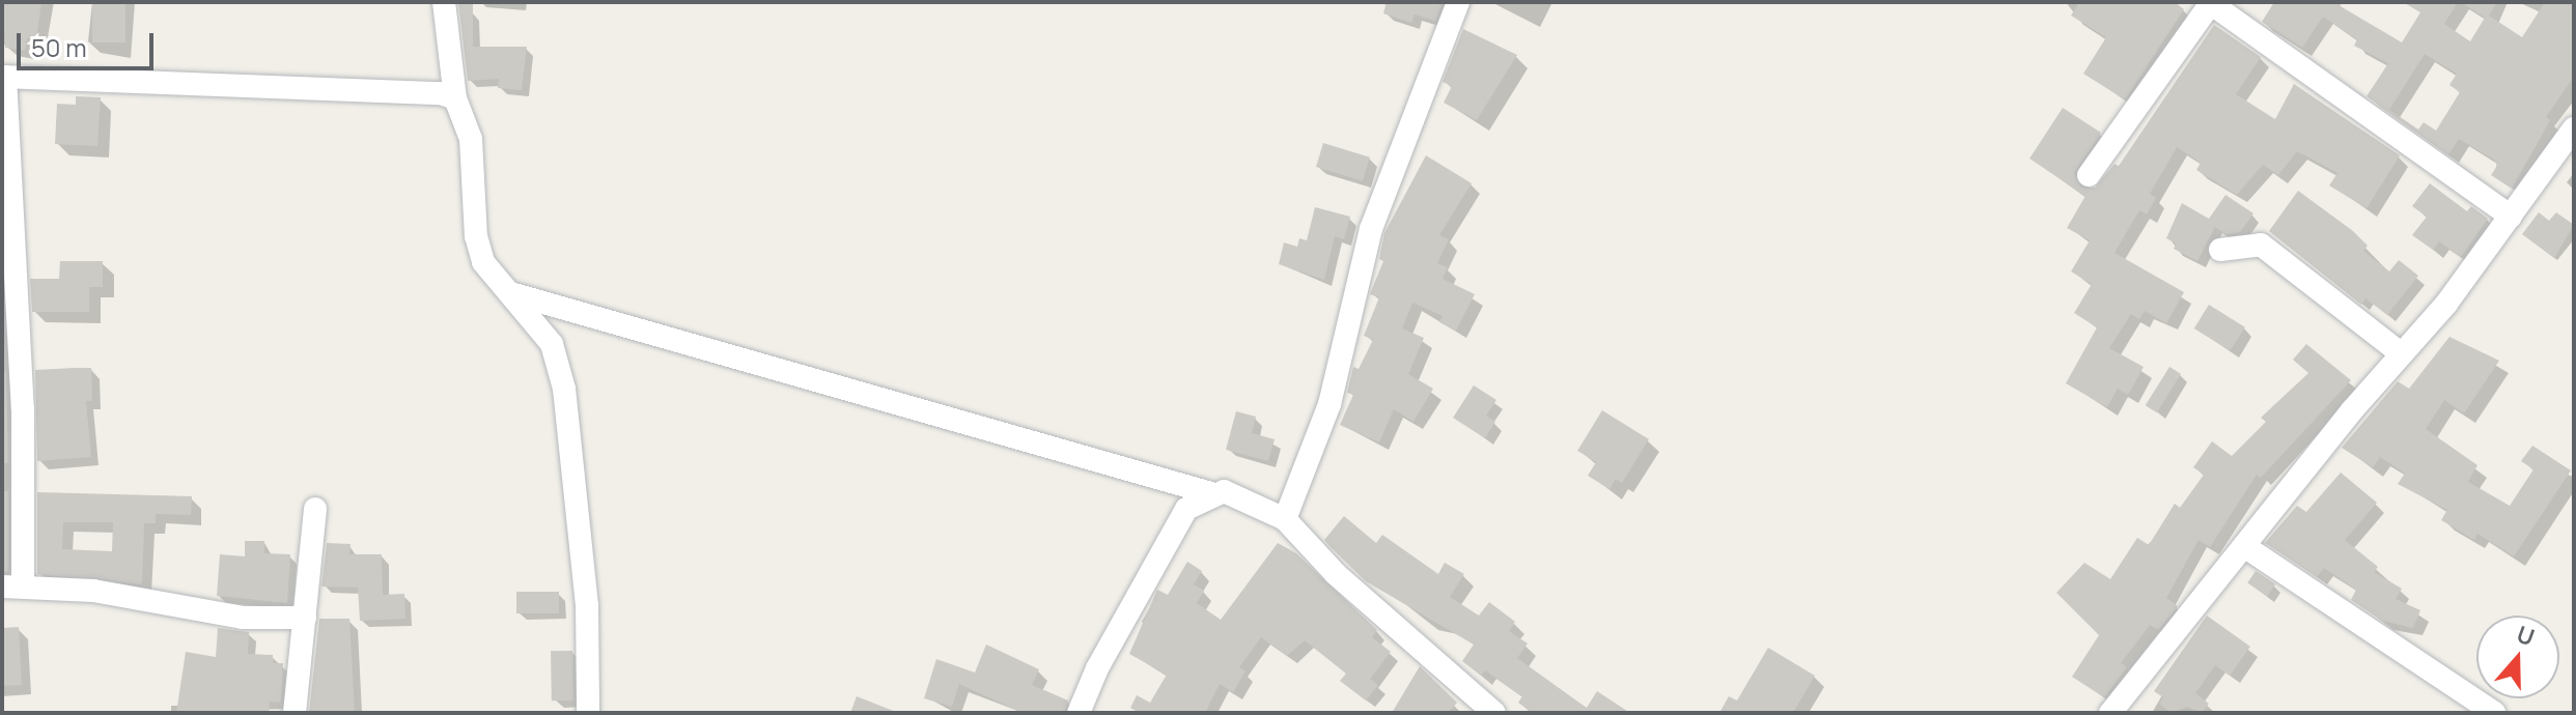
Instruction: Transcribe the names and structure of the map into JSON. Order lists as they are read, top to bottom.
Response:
{
  "scale_bar": "50 m",
  "north": "top"
}
